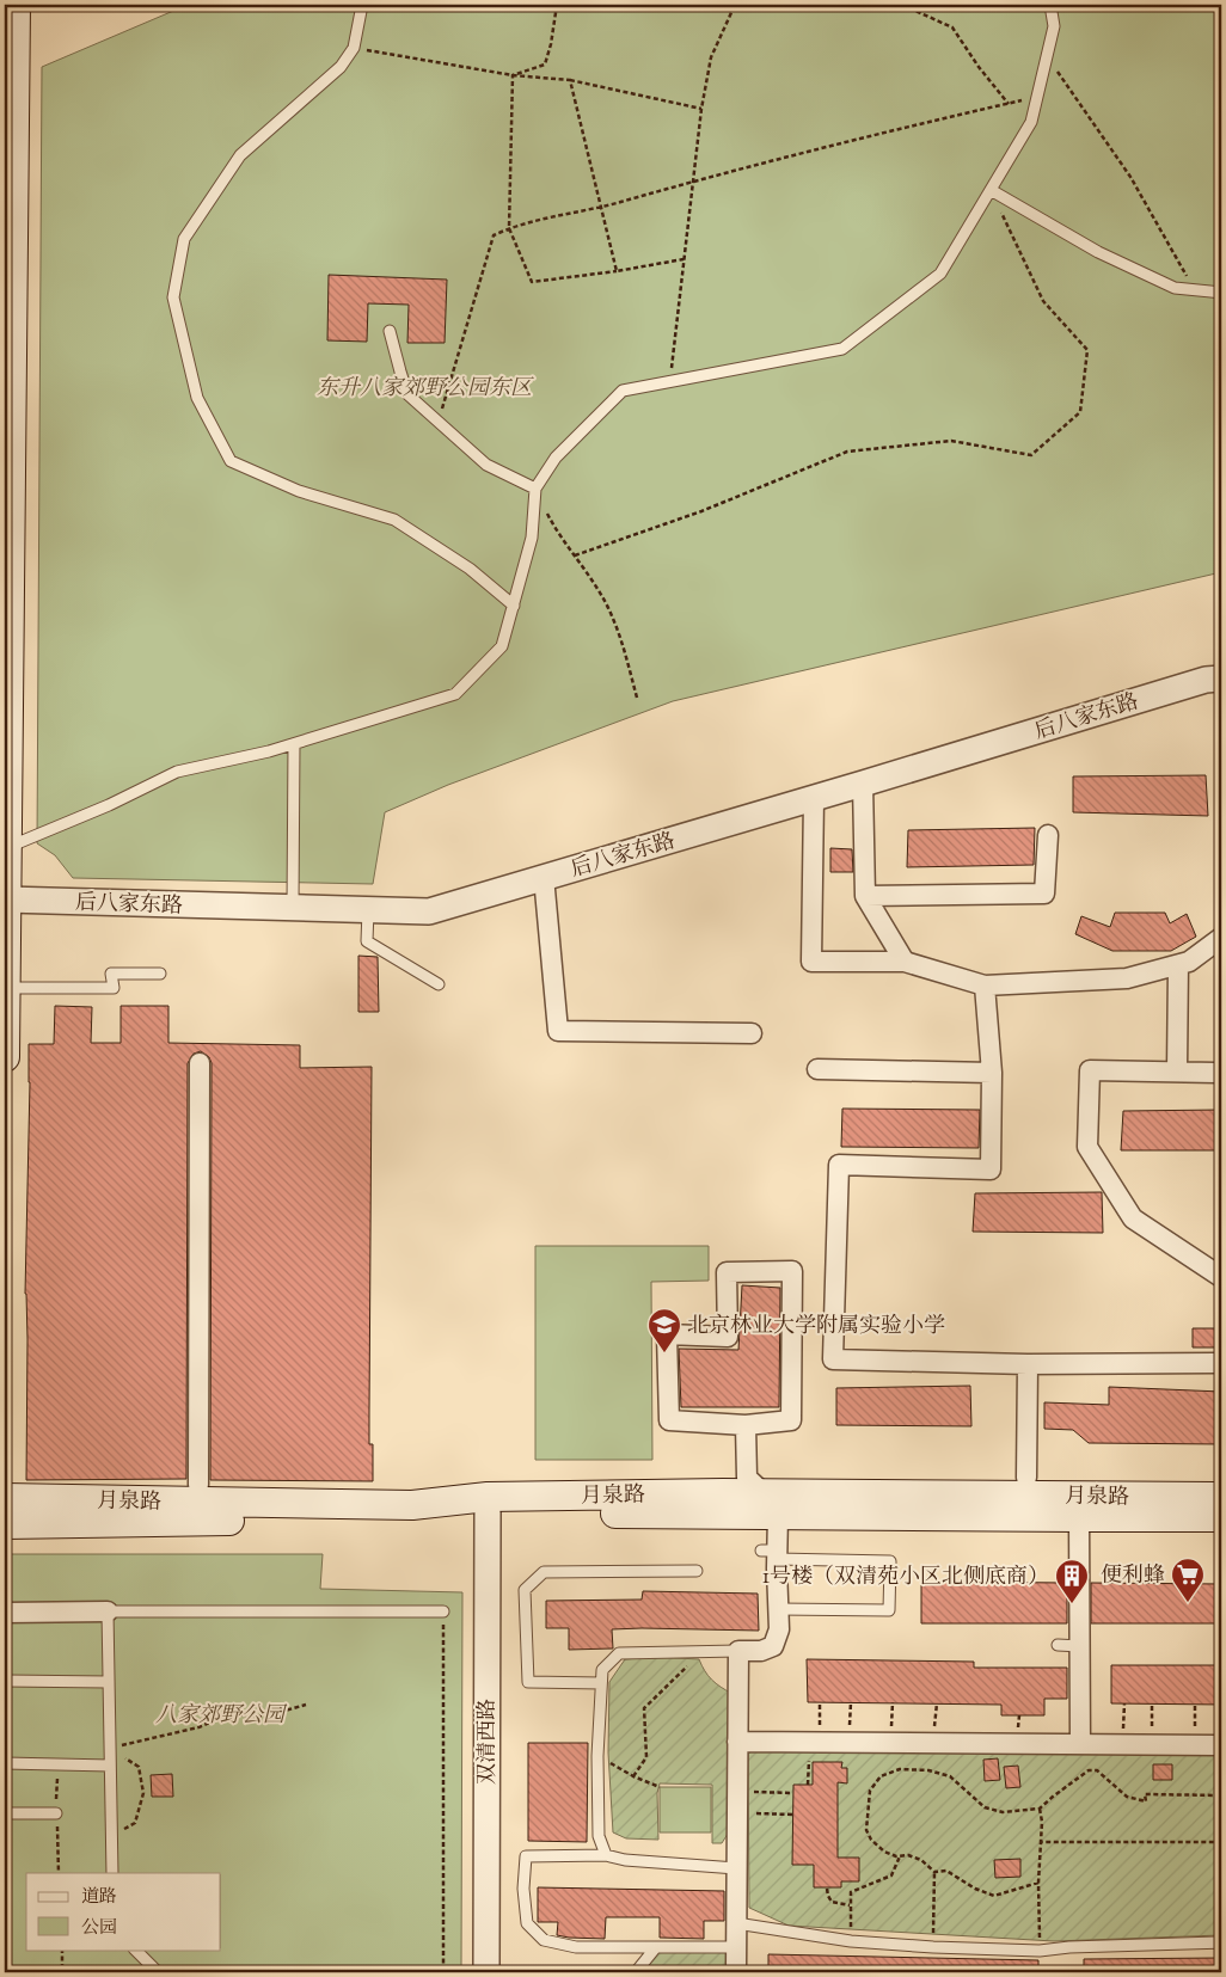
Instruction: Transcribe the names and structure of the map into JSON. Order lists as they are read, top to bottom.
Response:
{
  "streets": {
    "main road": ["月泉路"],
    "street": ["后八家东路", "双清西路"]
  },
  "crossings": [
    ["月泉路", "双清西路"]
  ],
  "parks": ["东升八家郊野公园东区", "八家郊野公园"],
  "places": {
    "school or university": ["北京林业大学附属实验小学"],
    "supermarket": ["便利蜂"],
    "building": ["1号楼（双清苑小区北侧底商）"]
  },
  "legend": ["道路", "公园"]
}
